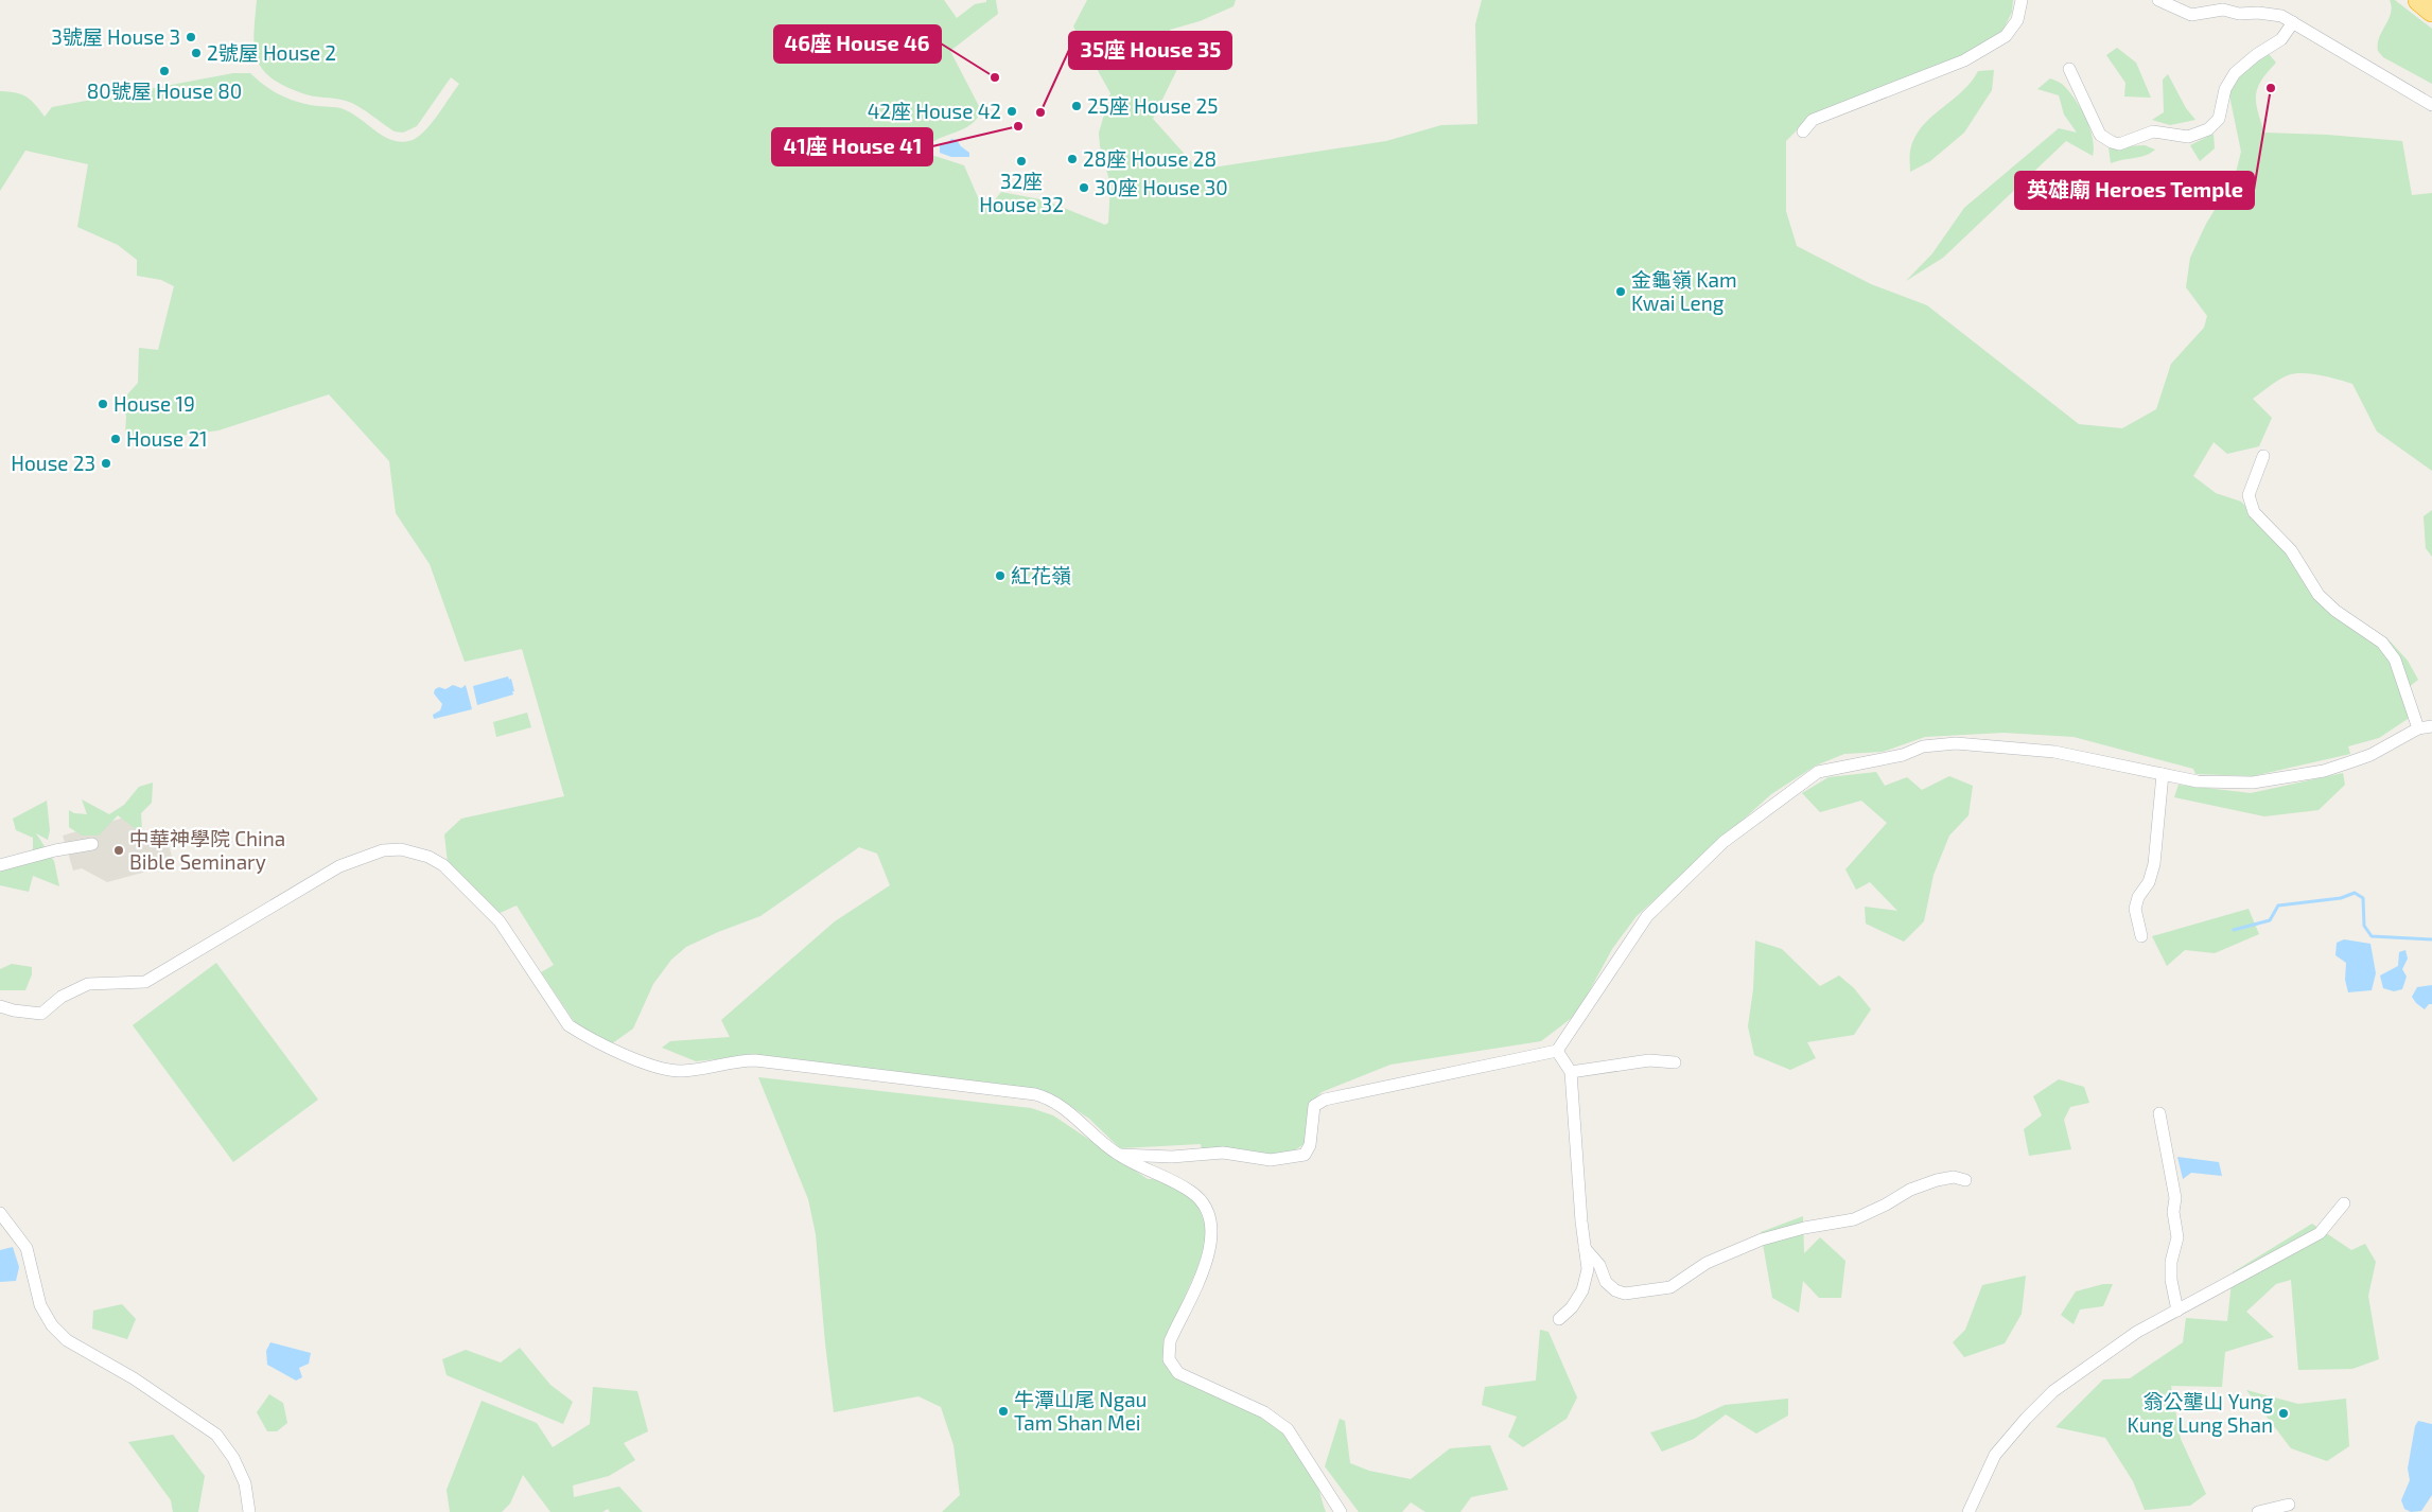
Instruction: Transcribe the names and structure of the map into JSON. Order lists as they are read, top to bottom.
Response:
{
  "places": [
    "3號屋 House 3",
    "2號屋 House 2",
    "80號屋 House 80",
    "46座 House 46",
    "英雄廟 Heroes Temple",
    "25座 House 25",
    "42座 House 42",
    "35座 House 35",
    "41座 House 41",
    "28座 House 28",
    "32座 House 32",
    "30座 House 30",
    "金龜嶺 Kam Kwai Leng",
    "House 19",
    "House 21",
    "House 23",
    "紅花嶺",
    "中華神學院 China Bible Seminary",
    "牛潭山尾 Ngau Tam Shan Mei",
    "翁公壟山 Yung Kung Lung Shan"
  ]
}
